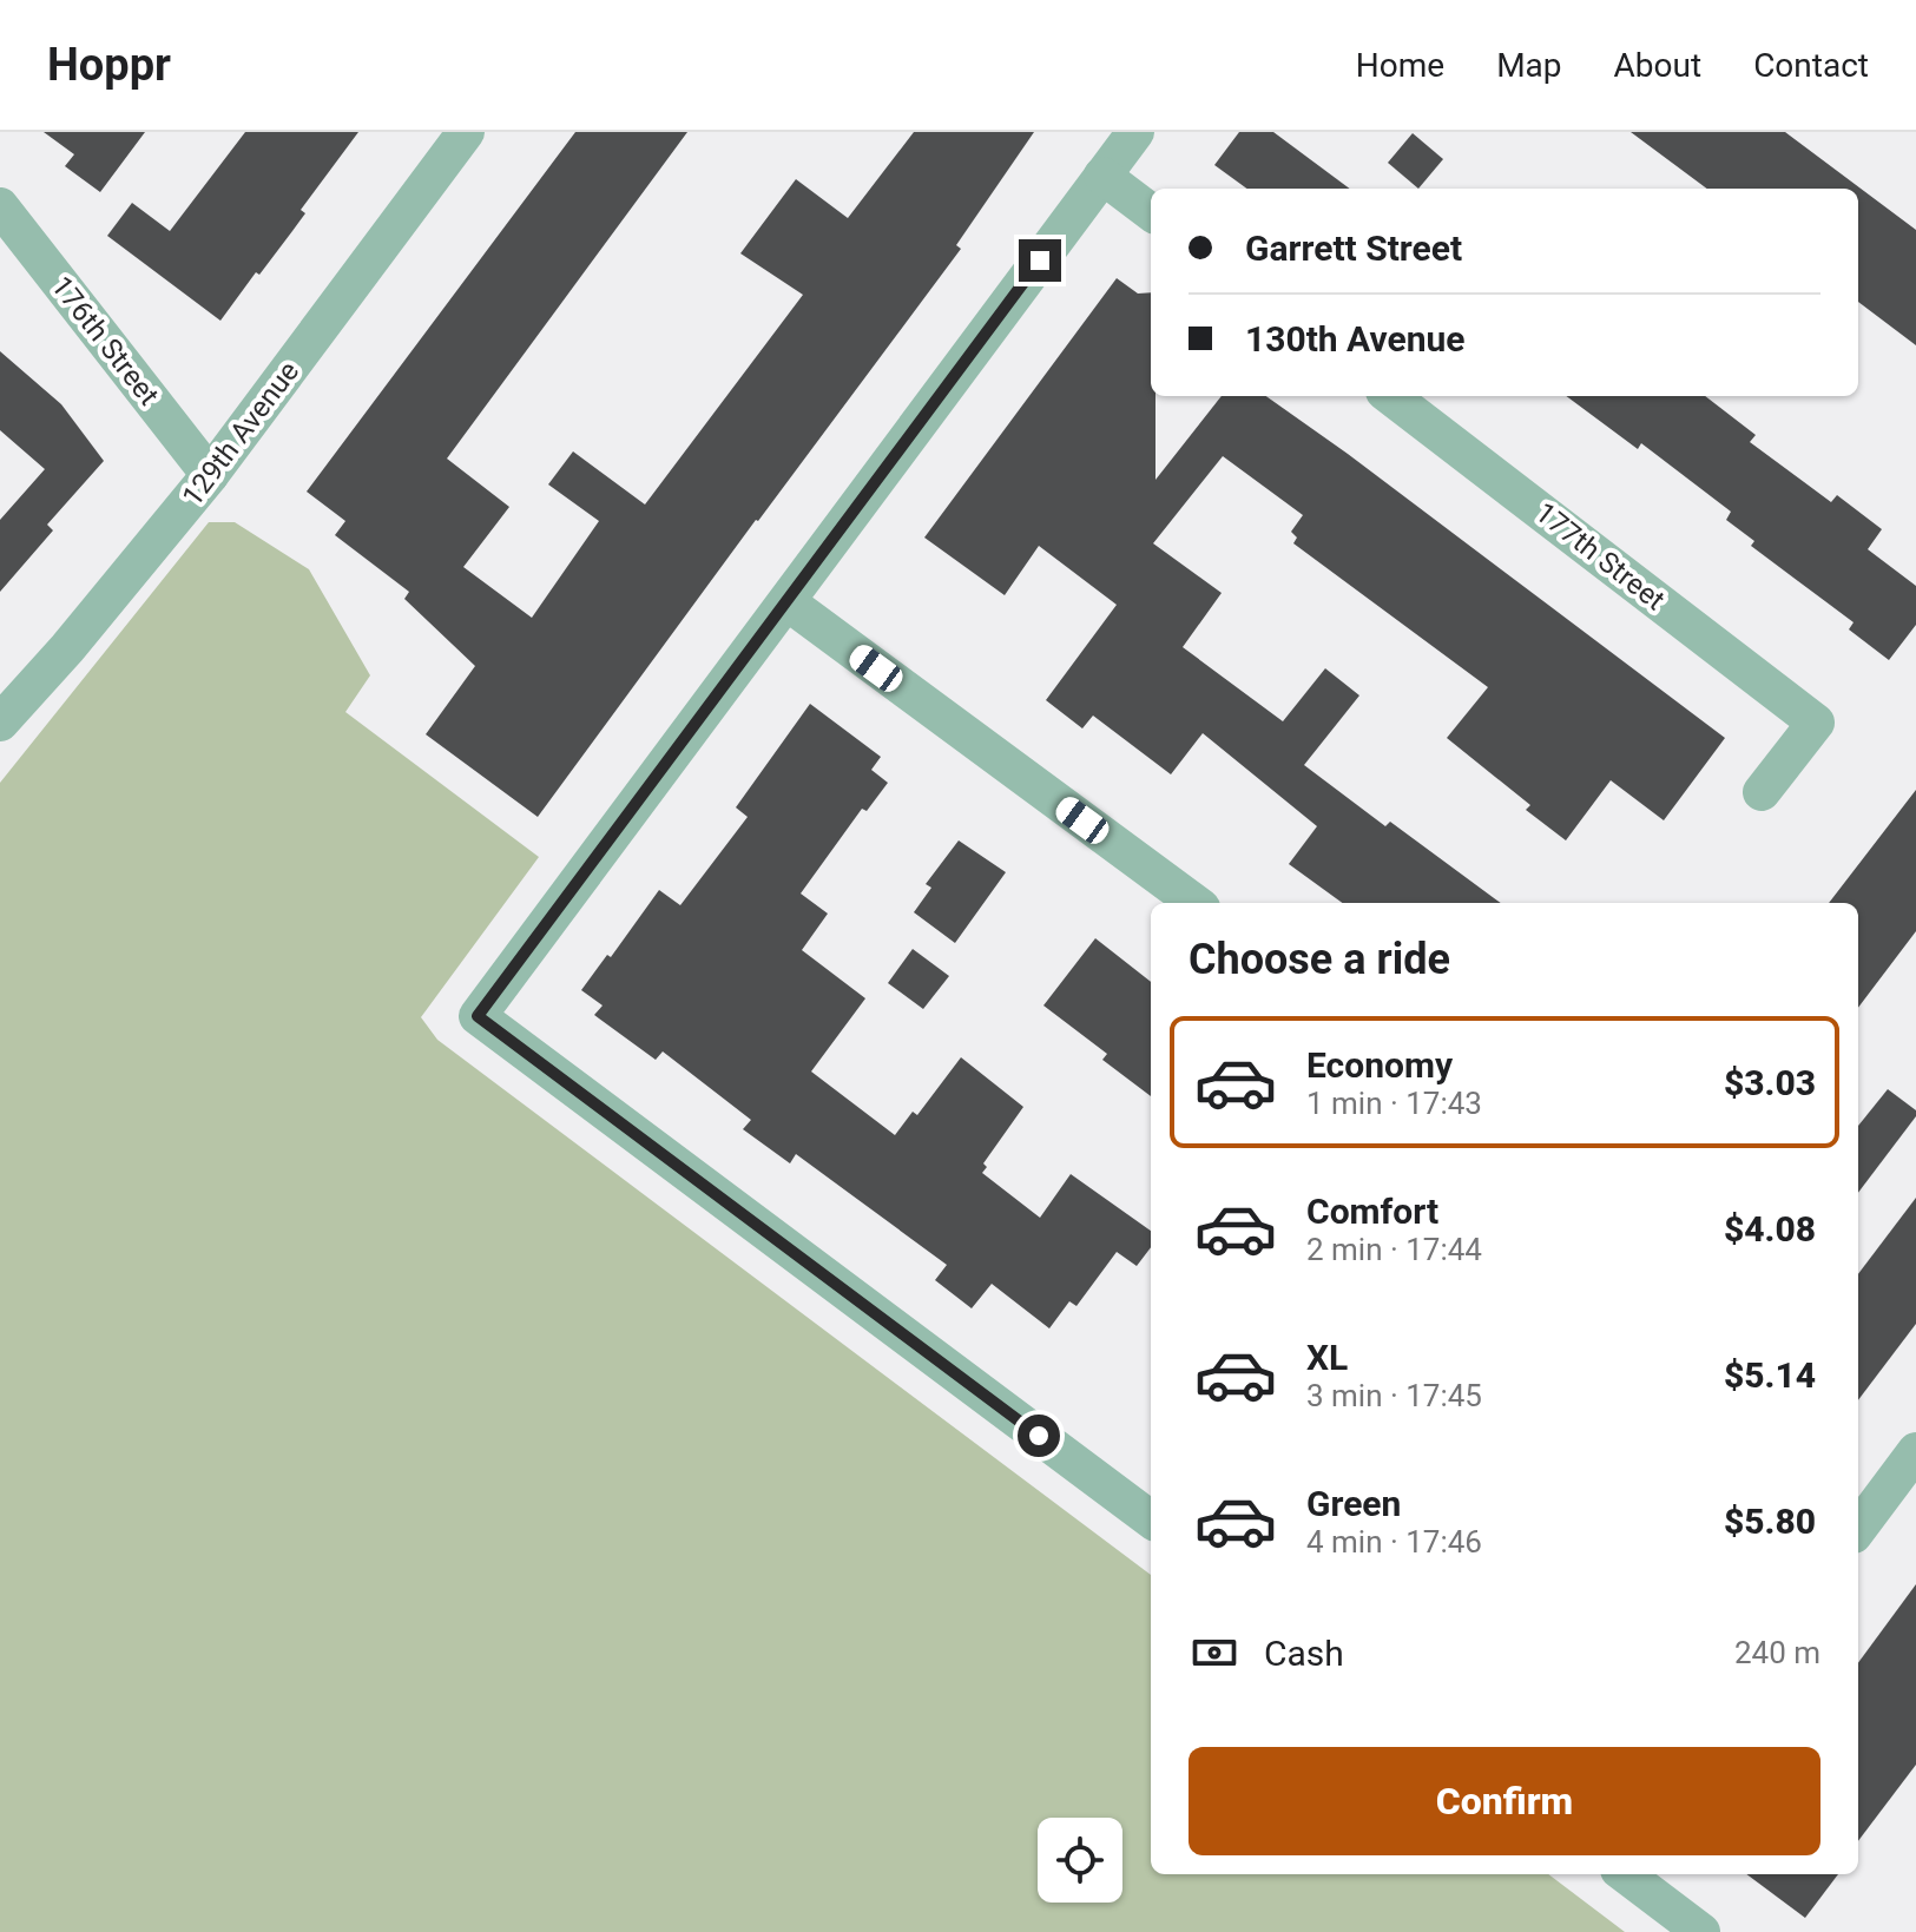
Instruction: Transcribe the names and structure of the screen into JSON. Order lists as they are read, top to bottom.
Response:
{
  "streets": {
    "street": ["176th Street", "129th Avenue", "177th Street"]
  },
  "crossings": [
    ["176th Street", "129th Avenue"]
  ],
  "page": {
    "header": "Hoppr",
    "nav": [
      "Home",
      "Map",
      "About",
      "Contact"
    ],
    "banner": ["Garrett Street", "130th Avenue"],
    "heading": "Choose a ride",
    "list": [
      {
        "name": "Economy",
        "note": "1 min · 17:43",
        "value": "$3.03"
      },
      {
        "name": "Comfort",
        "note": "2 min · 17:44",
        "value": "$4.08"
      },
      {
        "name": "XL",
        "note": "3 min · 17:45",
        "value": "$5.14"
      },
      {
        "name": "Green",
        "note": "4 min · 17:46",
        "value": "$5.80"
      }
    ],
    "pay": ["Cash", "240 m"],
    "buttons": "Confirm"
  }
}
